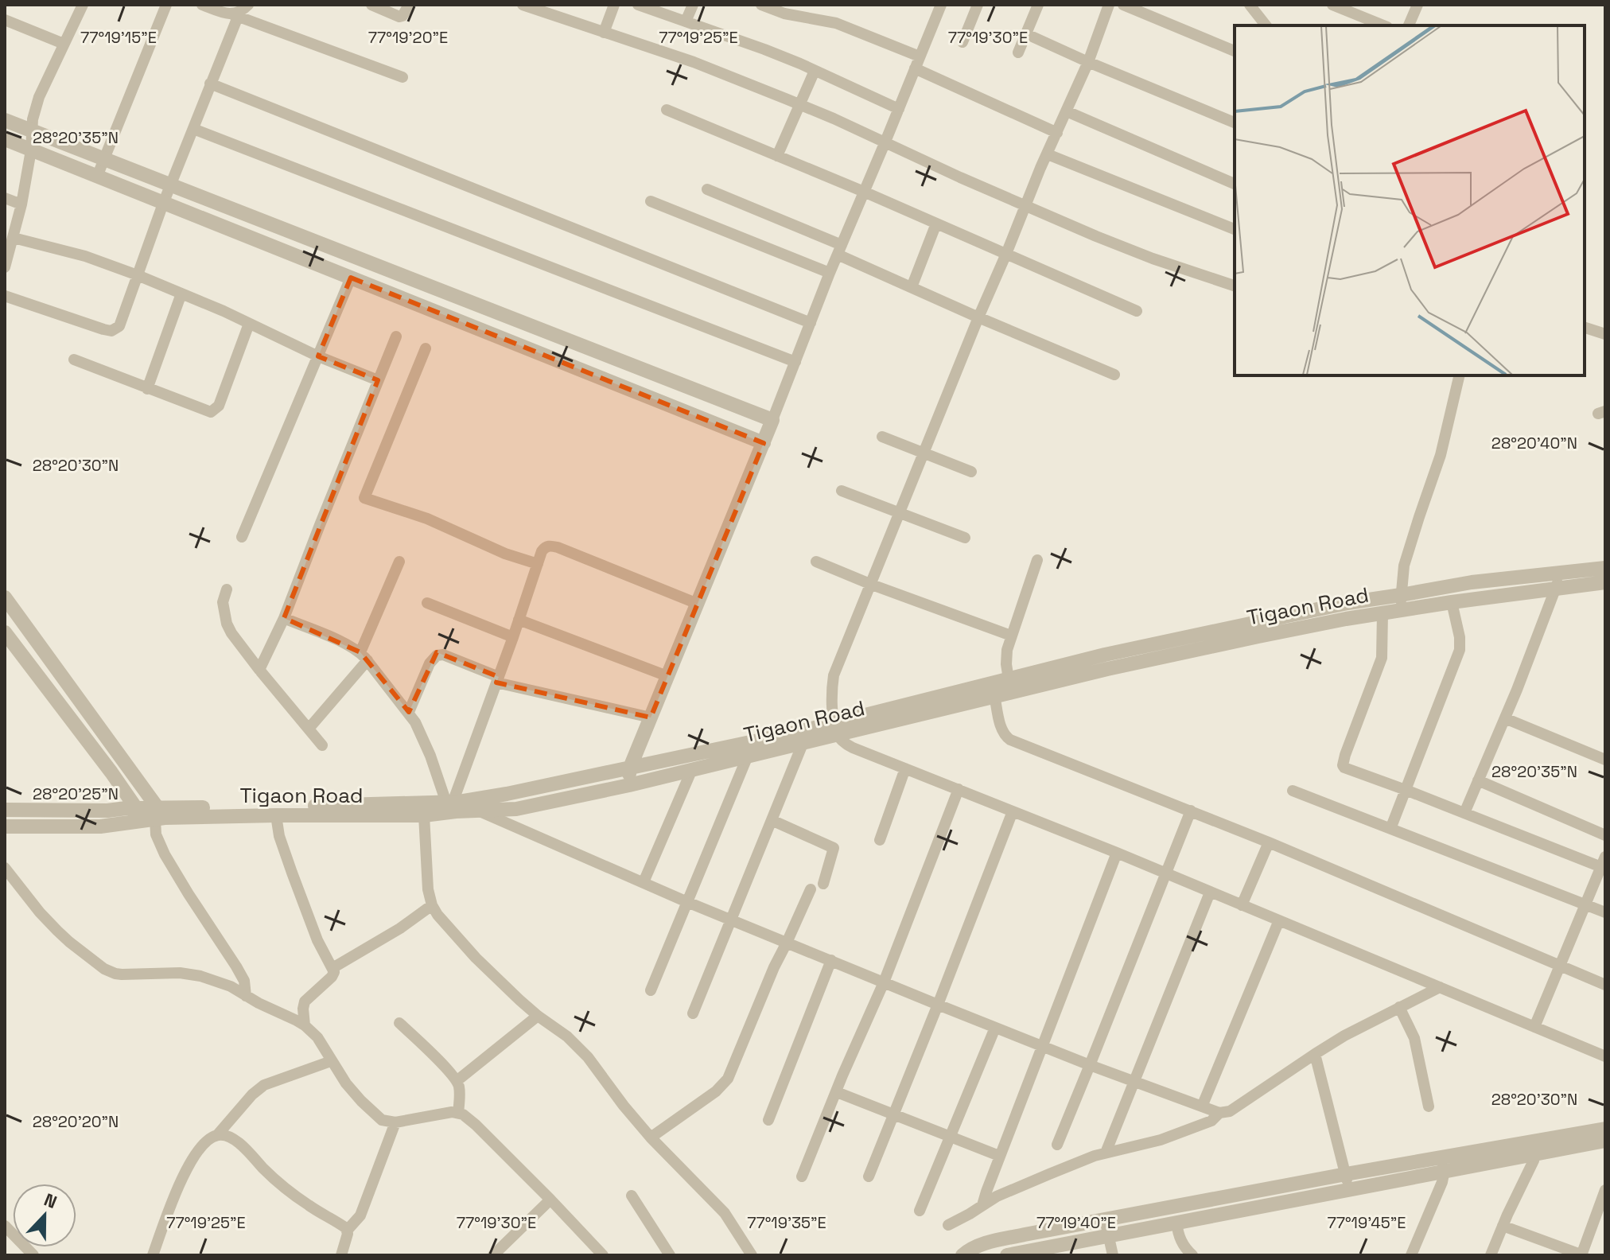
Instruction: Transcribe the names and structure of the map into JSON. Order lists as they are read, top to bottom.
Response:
{
  "streets": {
    "street": ["Tigaon Road"]
  },
  "north": "top",
  "coordinates": [
    "77°19'15\"E",
    "77°19'20\"E",
    "77°19'25\"E",
    "77°19'30\"E",
    "28°20'35\"N",
    "28°20'40\"N",
    "28°20'30\"N",
    "28°20'25\"N",
    "28°20'20\"N",
    "77°19'35\"E",
    "77°19'40\"E",
    "77°19'45\"E"
  ]
}
